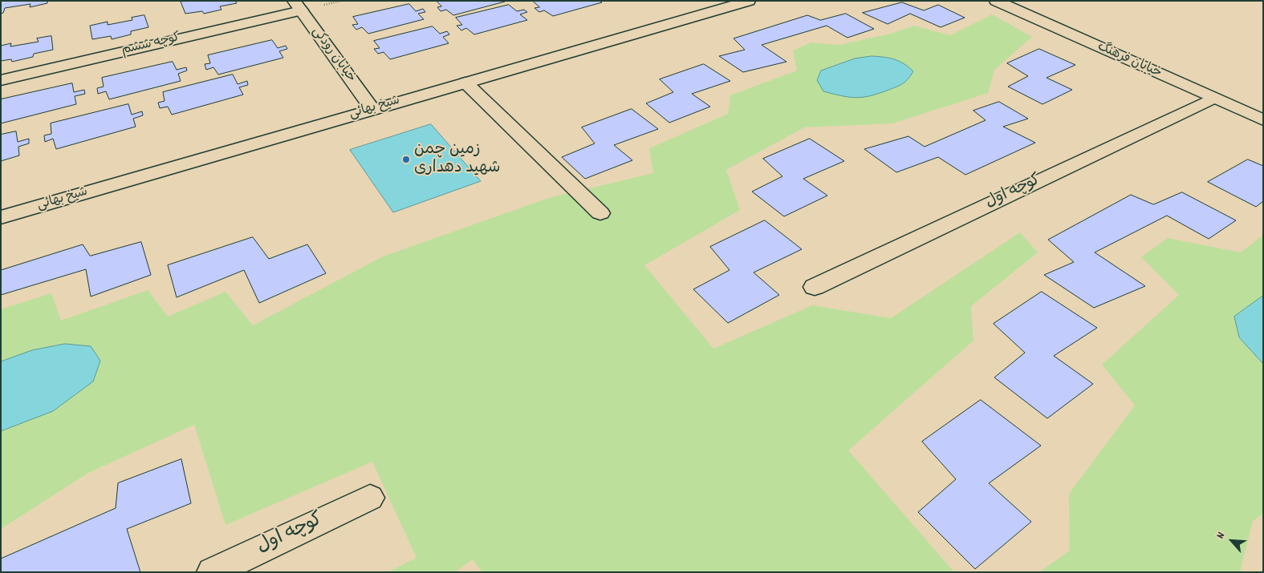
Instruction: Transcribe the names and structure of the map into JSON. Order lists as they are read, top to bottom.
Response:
{
  "streets": {
    "street": [
      "کوچه ششم",
      "خیابان رودکی",
      "خیابان فرهنگ",
      "شیخ بهائی",
      "کوچه اول"
    ]
  },
  "crossings": [
    ["کوچه ششم", "خیابان رودکی"],
    ["خیابان رودکی", "شیخ بهائی"],
    ["خیابان فرهنگ", "کوچه اول"]
  ],
  "places": ["زمین چمن شهید دهداری"],
  "north": "top left"
}
